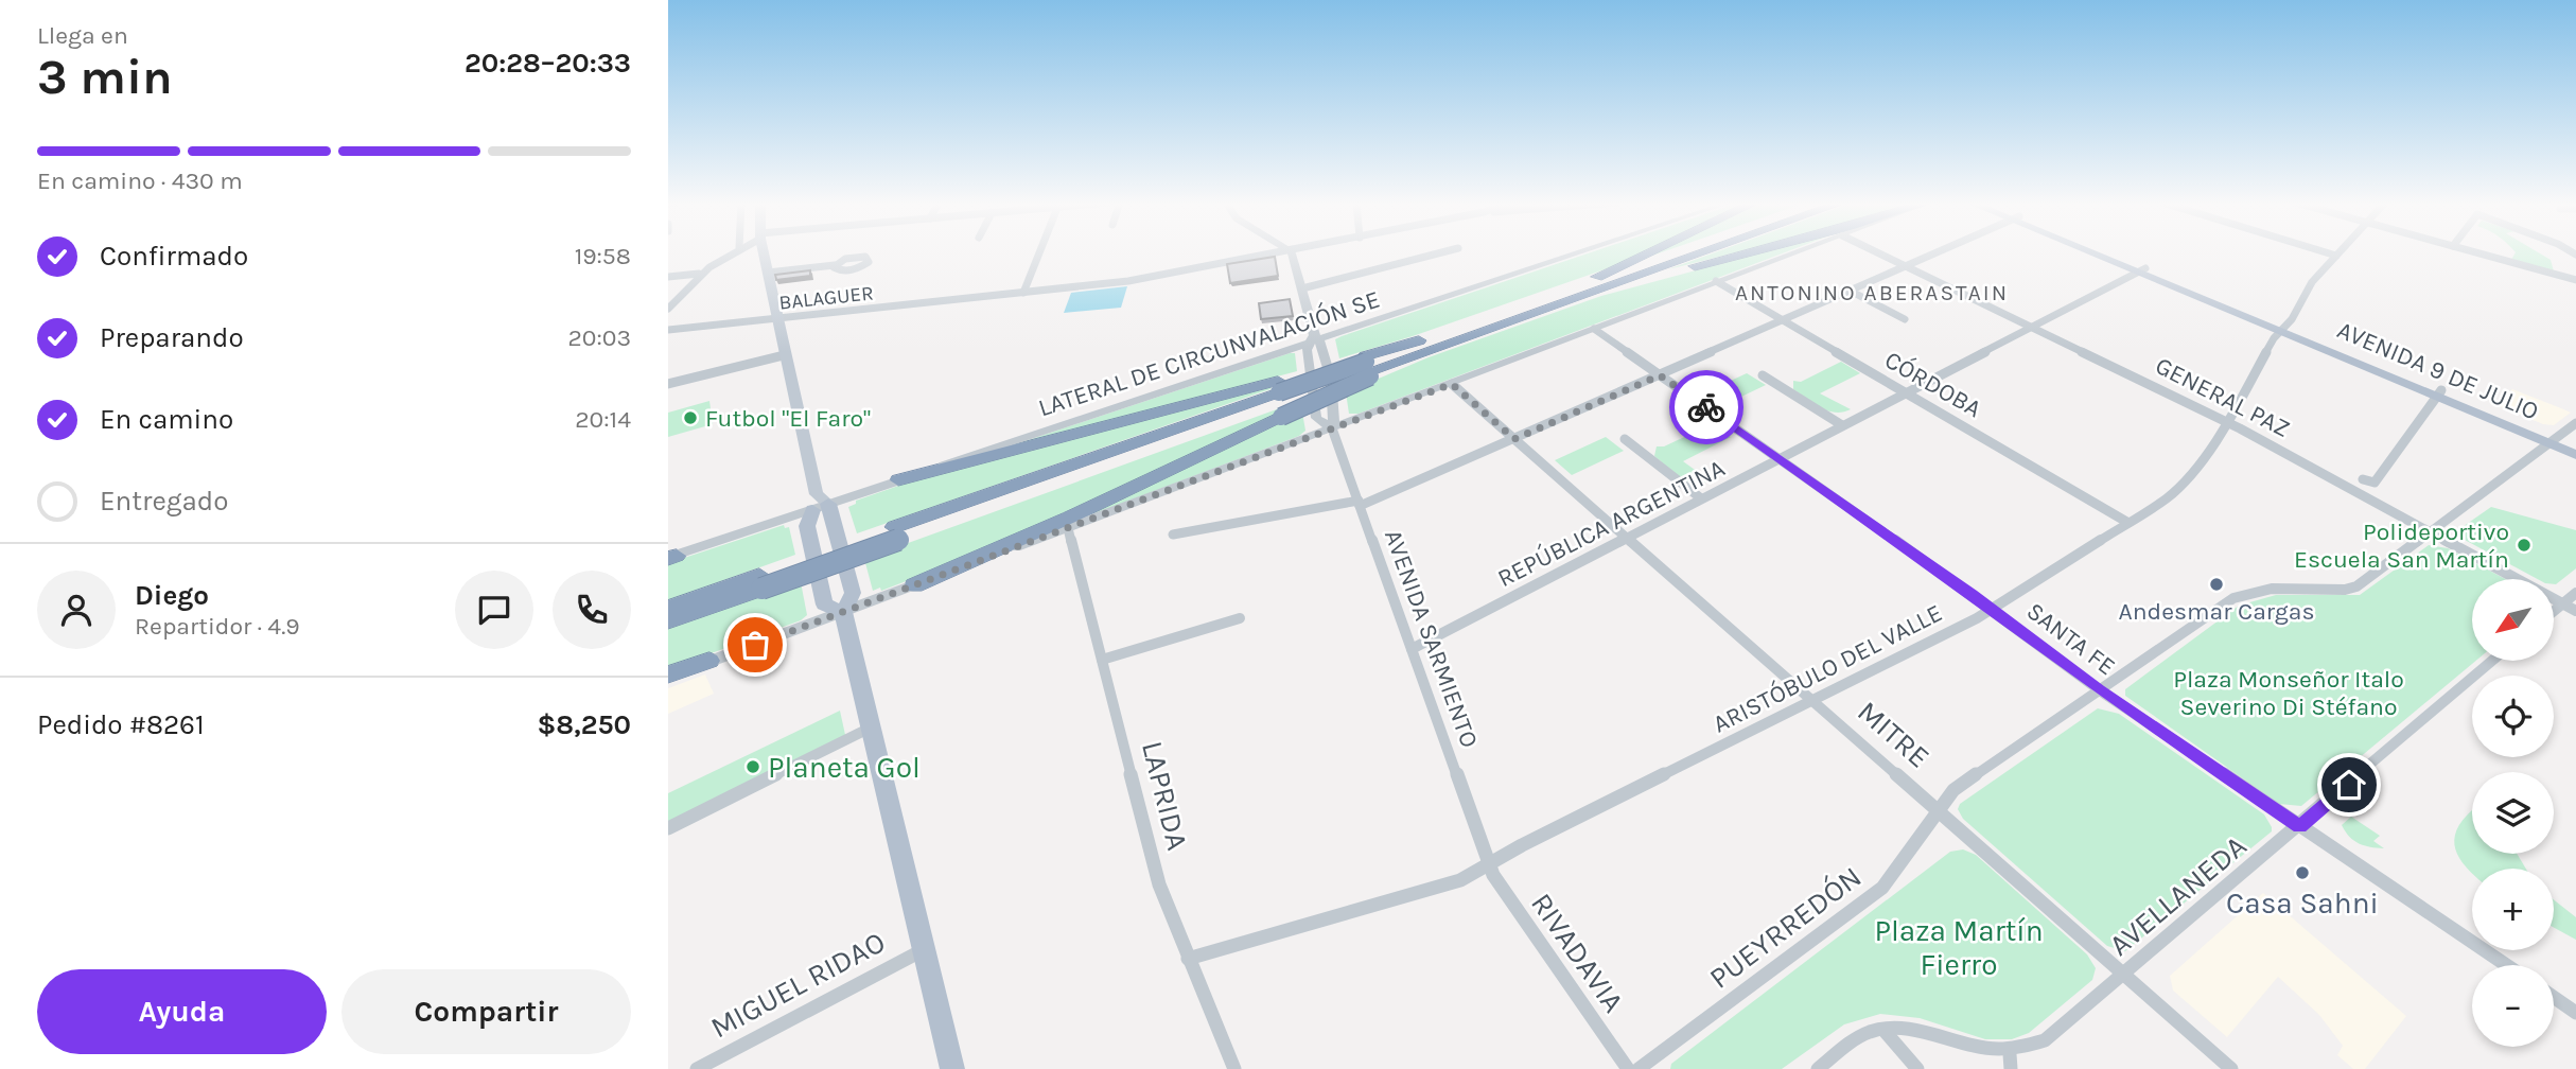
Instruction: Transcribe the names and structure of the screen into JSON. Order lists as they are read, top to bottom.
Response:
{
  "streets": {
    "main road": ["AVENIDA 9 DE JULIO"],
    "street": [
      "BALAGUER",
      "LATERAL DE CIRCUNVALACIÓN SE",
      "CÓRDOBA",
      "GENERAL PAZ",
      "REPÚBLICA ARGENTINA",
      "AVENIDA SARMIENTO",
      "SANTA FE",
      "ARISTÓBULO DEL VALLE",
      "MITRE",
      "LAPRIDA",
      "AVELLANEDA",
      "PUEYRREDÓN",
      "RIVADAVIA",
      "MIGUEL RIDAO"
    ]
  },
  "crossings": [
    ["BALAGUER", "AVENIDA SARMIENTO"],
    ["LATERAL DE CIRCUNVALACIÓN SE", "AVENIDA SARMIENTO"],
    ["AVENIDA 9 DE JULIO", "REPÚBLICA ARGENTINA"],
    ["AVENIDA 9 DE JULIO", "ARISTÓBULO DEL VALLE"],
    ["AVENIDA 9 DE JULIO", "PUEYRREDÓN"],
    ["CÓRDOBA", "REPÚBLICA ARGENTINA"],
    ["CÓRDOBA", "ARISTÓBULO DEL VALLE"],
    ["GENERAL PAZ", "REPÚBLICA ARGENTINA"],
    ["GENERAL PAZ", "ARISTÓBULO DEL VALLE"],
    ["GENERAL PAZ", "PUEYRREDÓN"],
    ["REPÚBLICA ARGENTINA", "AVENIDA SARMIENTO"],
    ["REPÚBLICA ARGENTINA", "SANTA FE"],
    ["REPÚBLICA ARGENTINA", "MITRE"],
    ["AVENIDA SARMIENTO", "ARISTÓBULO DEL VALLE"],
    ["AVENIDA SARMIENTO", "RIVADAVIA"],
    ["SANTA FE", "ARISTÓBULO DEL VALLE"],
    ["SANTA FE", "AVELLANEDA"],
    ["SANTA FE", "PUEYRREDÓN"],
    ["ARISTÓBULO DEL VALLE", "MITRE"],
    ["ARISTÓBULO DEL VALLE", "LAPRIDA"],
    ["ARISTÓBULO DEL VALLE", "RIVADAVIA"],
    ["MITRE", "AVELLANEDA"],
    ["MITRE", "PUEYRREDÓN"]
  ],
  "districts": ["ANTONINO ABERASTAIN"],
  "parks": ["Plaza Monseñor Italo Severino Di Stéfano", "Plaza Martín Fierro"],
  "places": [
    "Futbol \"El Faro\"",
    "Polideportivo Escuela San Martín",
    "Andesmar Cargas",
    "Planeta Gol",
    "Casa Sahni"
  ],
  "north": "bottom left",
  "page": {
    "heading": ["3 min", "Llega en", "20:28–20:33"],
    "panel": [
      "Diego",
      "Repartidor · 4.9",
      "Pedido #8261",
      "$8,250"
    ],
    "bar": "En camino · 430 m",
    "list": [
      ["Confirmado", "19:58"],
      ["Preparando", "20:03"],
      ["En camino", "20:14"],
      "Entregado"
    ],
    "map_buttons": ["+", "−"],
    "buttons": ["Ayuda", "Compartir"]
  }
}
